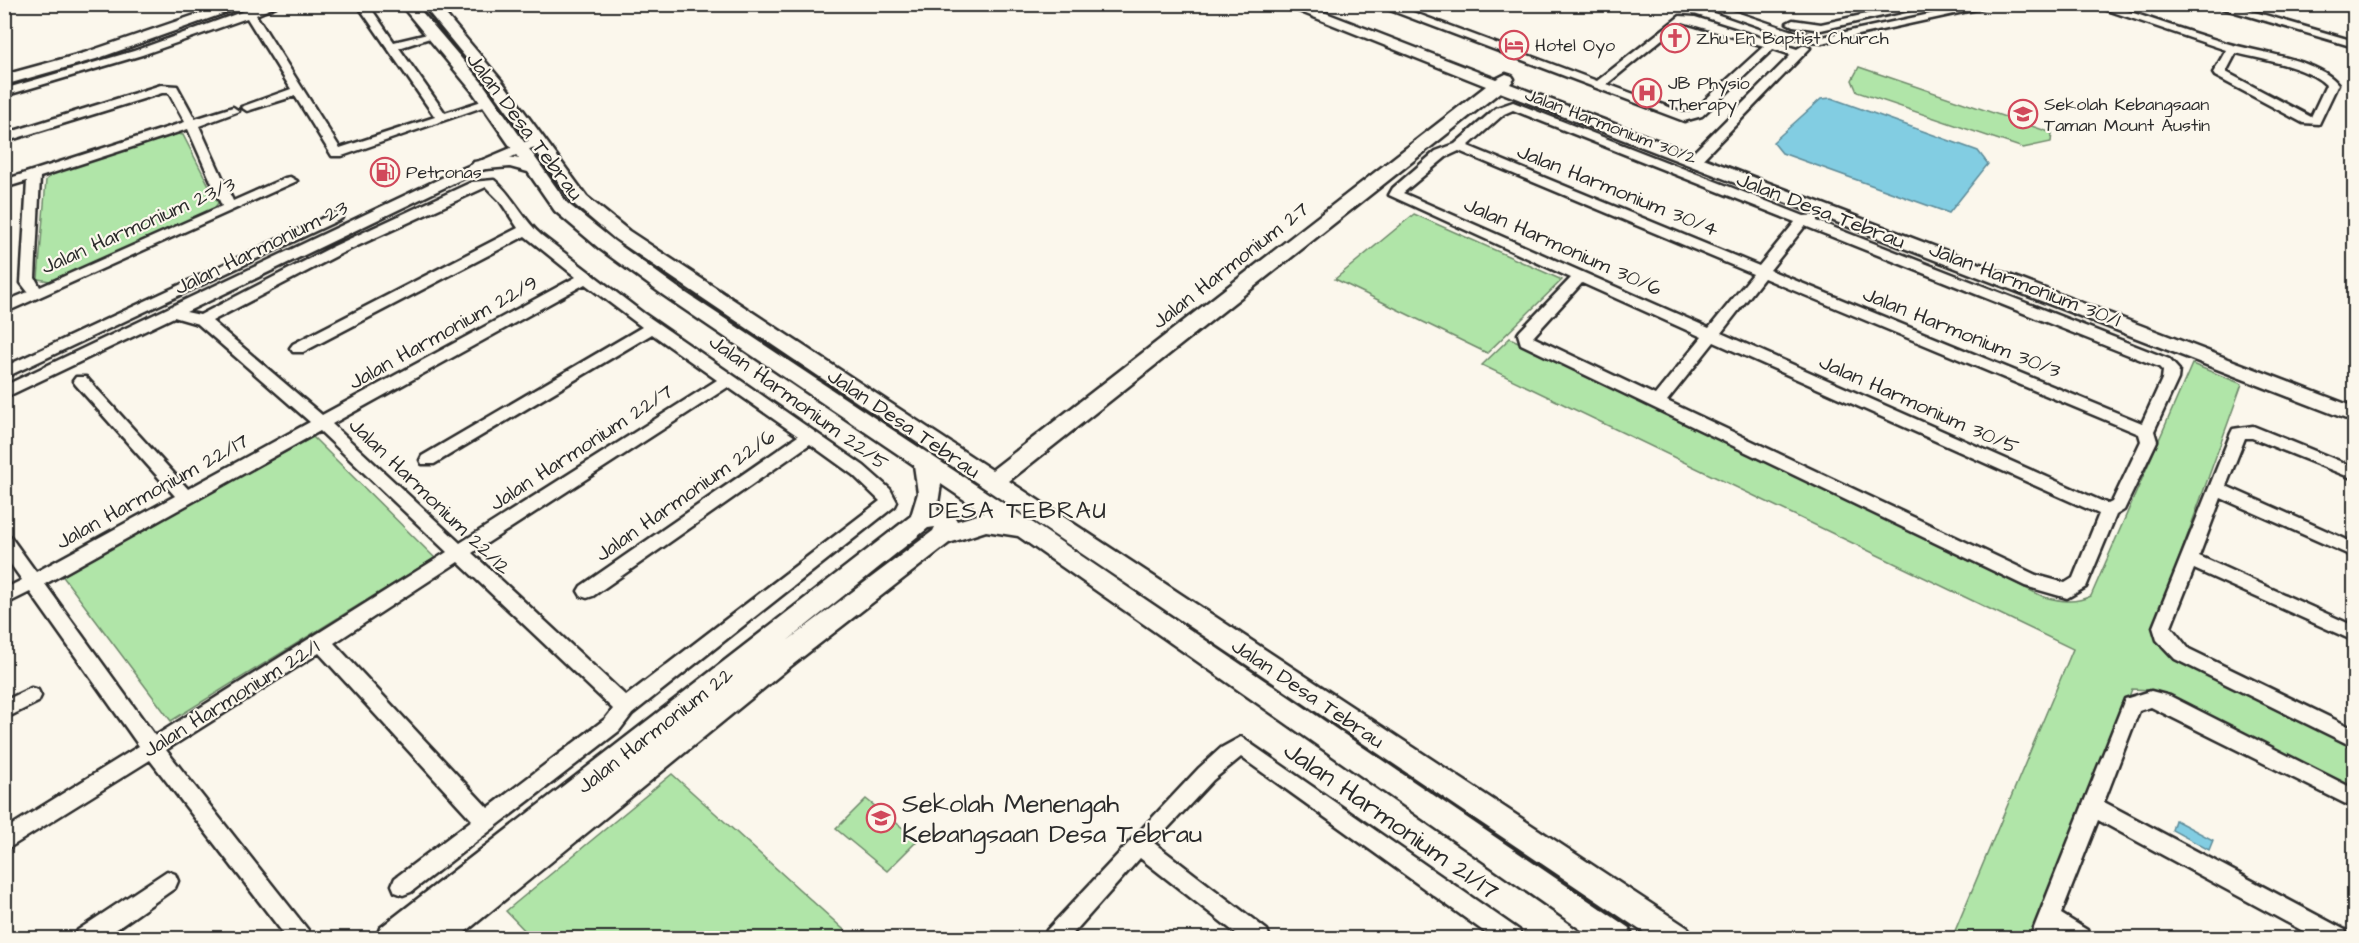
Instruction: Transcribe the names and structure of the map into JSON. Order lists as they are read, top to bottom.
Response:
{
  "streets": {
    "main road": ["Jalan Desa Tebrau", "Jalan Harmonium 27", "Jalan Harmonium 22"],
    "street": [
      "Jalan Harmonium 30/2",
      "Jalan Harmonium 30/4",
      "Jalan Harmonium 23/3",
      "Jalan Harmonium 30/6",
      "Jalan Harmonium 23",
      "Jalan Harmonium 30/1",
      "Jalan Harmonium 22/9",
      "Jalan Harmonium 30/3",
      "Jalan Harmonium 22/5",
      "Jalan Harmonium 30/5",
      "Jalan Harmonium 22/7",
      "Jalan Harmonium 22/17",
      "Jalan Harmonium 22/6",
      "Jalan Harmonium 22/12",
      "Jalan Harmonium 22/1",
      "Jalan Harmonium 21/17"
    ]
  },
  "crossings": [
    ["Jalan Desa Tebrau", "Jalan Harmonium 23"],
    ["Jalan Desa Tebrau", "Jalan Harmonium 27"],
    ["Jalan Harmonium 30/2", "Jalan Harmonium 30/4"],
    ["Jalan Harmonium 30/2", "Jalan Harmonium 30/6"],
    ["Jalan Harmonium 30/2", "Jalan Harmonium 30/1"],
    ["Jalan Harmonium 30/4", "Jalan Harmonium 30/3"],
    ["Jalan Harmonium 30/6", "Jalan Harmonium 30/5"],
    ["Jalan Harmonium 23", "Jalan Harmonium 22/12"],
    ["Jalan Harmonium 30/1", "Jalan Harmonium 30/3"],
    ["Jalan Harmonium 22/9", "Jalan Harmonium 22/5"],
    ["Jalan Harmonium 22/9", "Jalan Harmonium 22/17"],
    ["Jalan Harmonium 22/9", "Jalan Harmonium 22/12"],
    ["Jalan Harmonium 22/5", "Jalan Harmonium 22/7"],
    ["Jalan Harmonium 22/5", "Jalan Harmonium 22/6"],
    ["Jalan Harmonium 22/5", "Jalan Harmonium 22/12"],
    ["Jalan Harmonium 22/7", "Jalan Harmonium 22/12"],
    ["Jalan Harmonium 22/7", "Jalan Harmonium 22/1"],
    ["Jalan Harmonium 22/17", "Jalan Harmonium 22/12"],
    ["Jalan Harmonium 22/12", "Jalan Harmonium 22/1"]
  ],
  "districts": ["DESA TEBRAU"],
  "places": {
    "church": ["Zhu En Baptist Church"],
    "hotel": ["Hotel Oyo"],
    "hospital": ["JB Physio Therapy"],
    "school or university": ["Sekolah Kebangsaan Taman Mount Austin", "Sekolah Menengah Kebangsaan Desa Tebrau"],
    "fuel station": ["Petronas"]
  }
}
